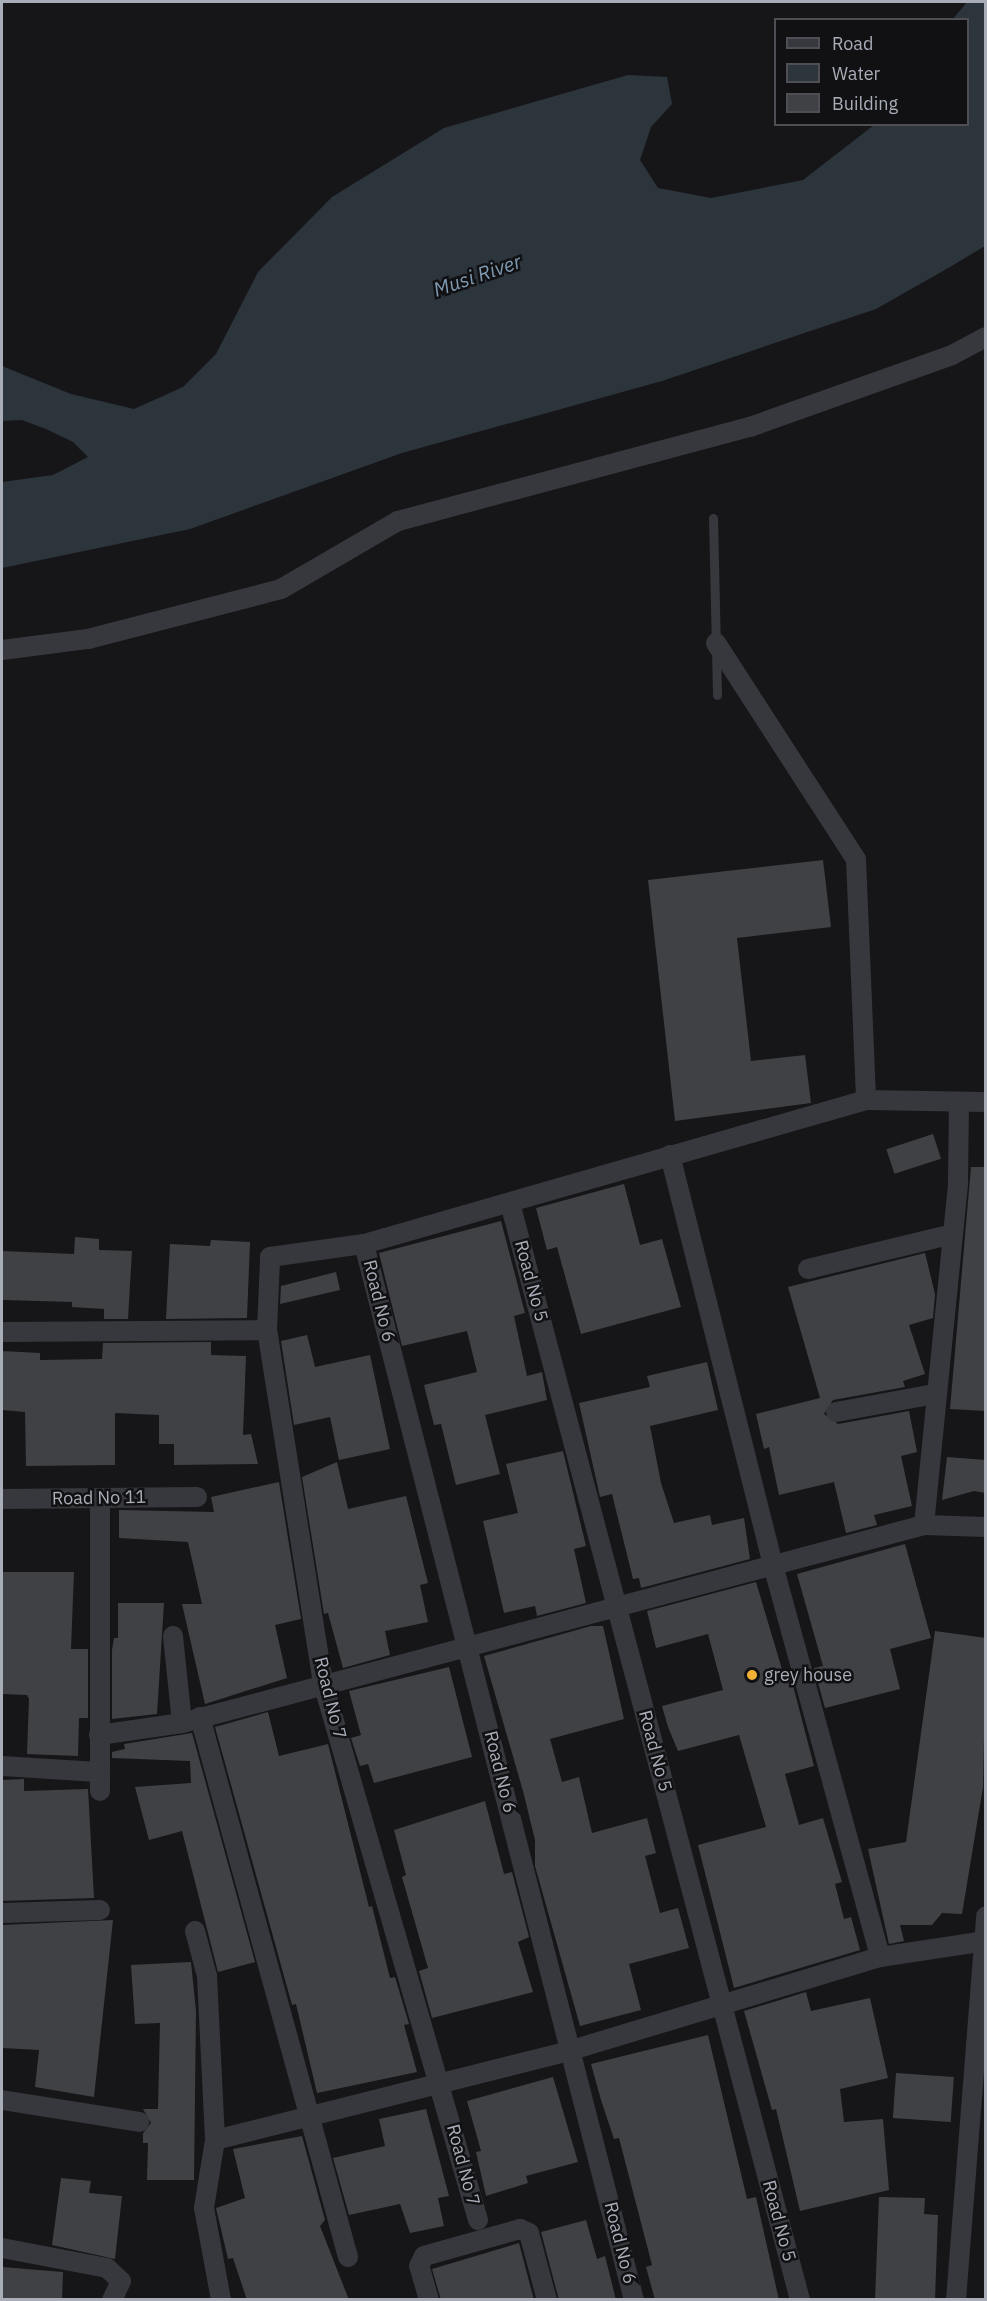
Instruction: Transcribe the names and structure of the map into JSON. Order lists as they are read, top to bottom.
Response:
{
  "streets": {
    "street": [
      "Road No 5",
      "Road No 6",
      "Road No 11",
      "Road No 7"
    ]
  },
  "crossings": [
    ["Road No 6", "Road No 7"]
  ],
  "water": ["Musi River"],
  "places": ["grey house"],
  "legend": ["Road", "Water", "Building"]
}
